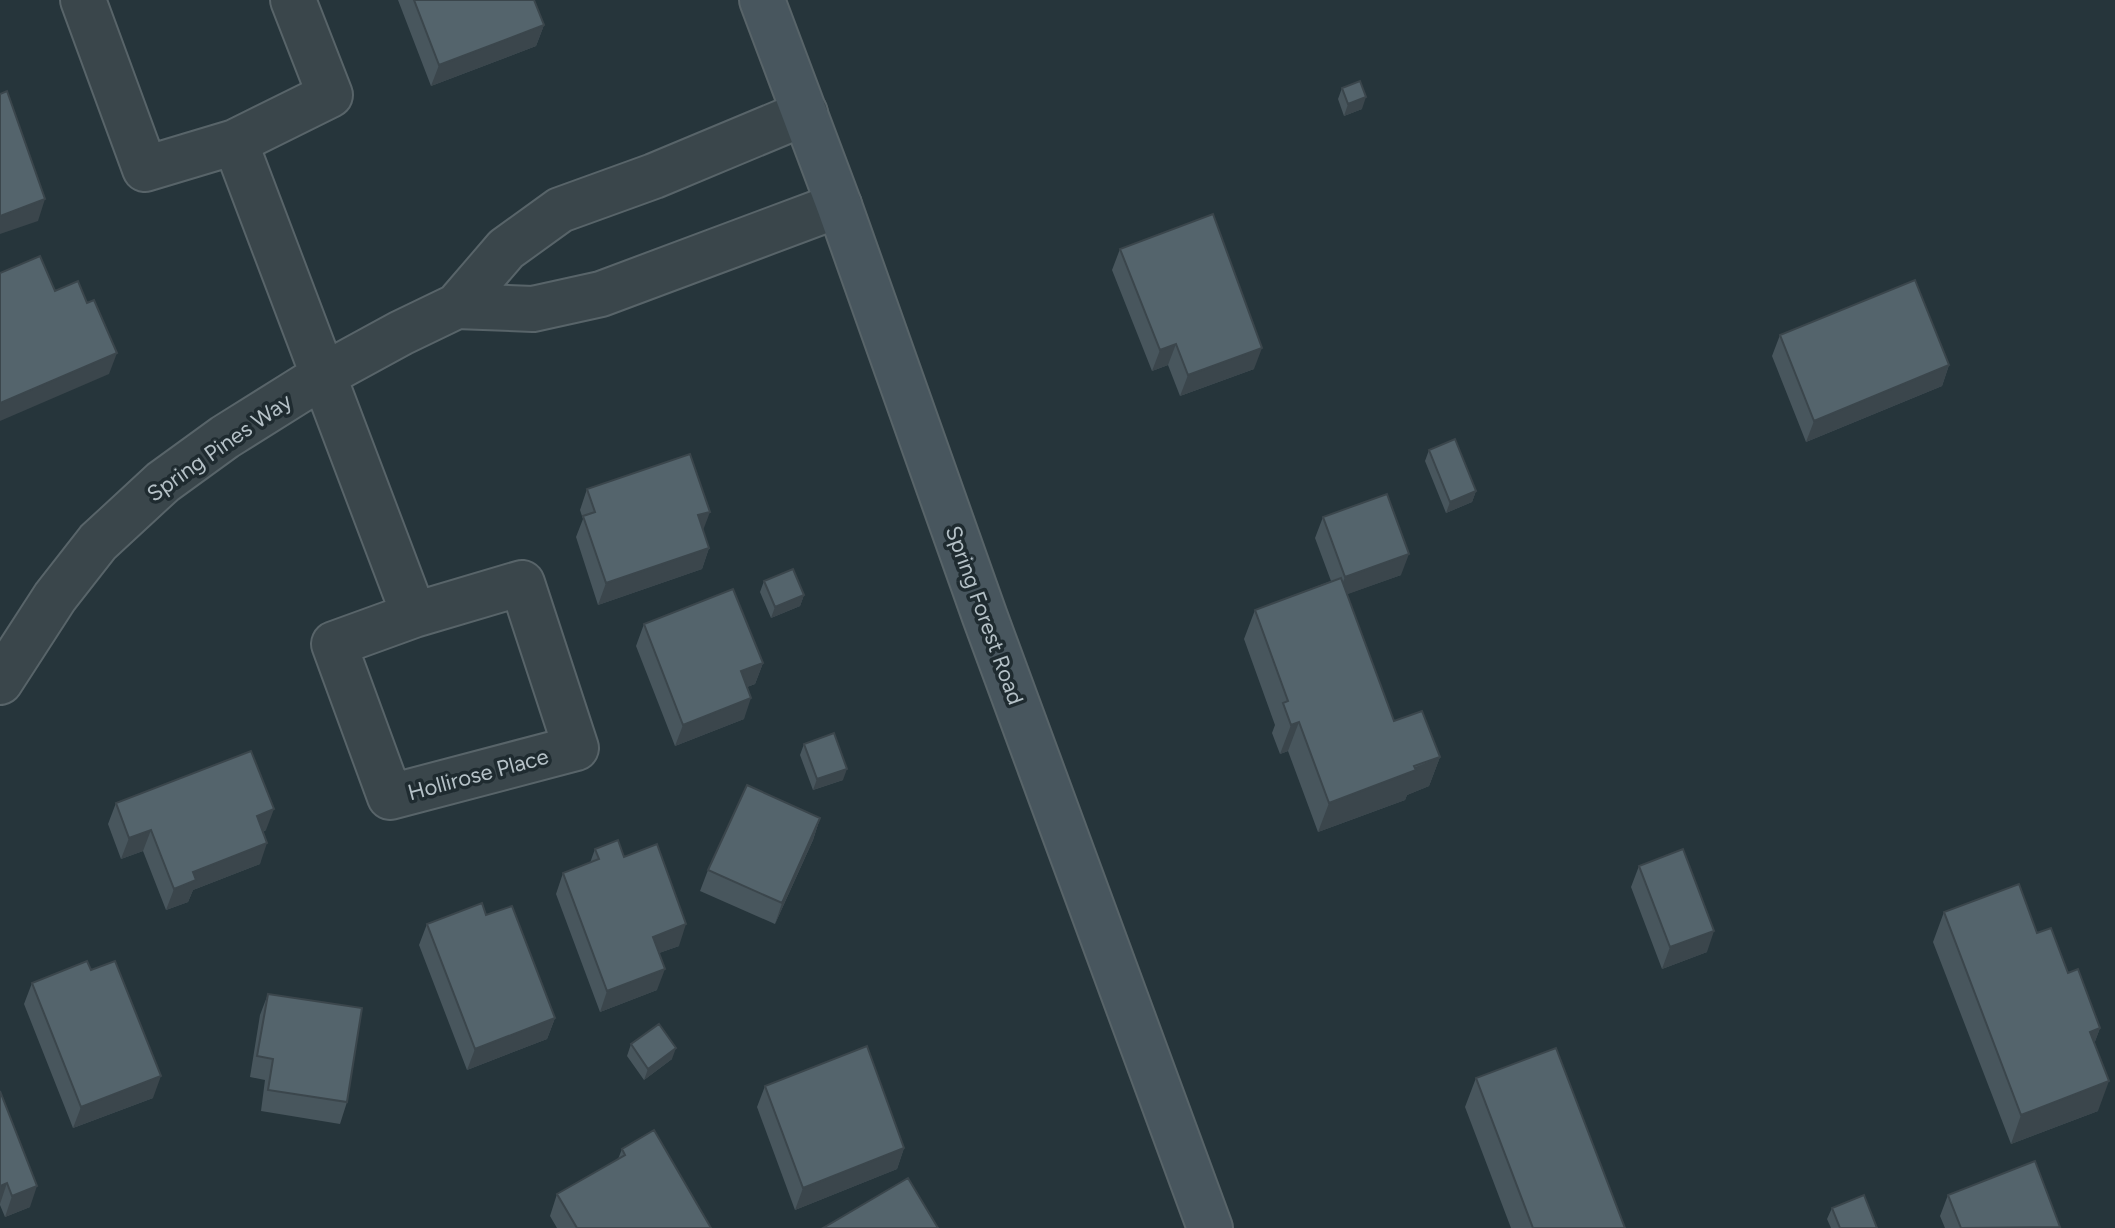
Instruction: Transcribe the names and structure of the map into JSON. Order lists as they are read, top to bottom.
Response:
{
  "streets": {
    "main road": ["Spring Forest Road"],
    "street": ["Spring Pines Way", "Hollirose Place"]
  },
  "crossings": [
    ["Spring Pines Way", "Spring Forest Road"]
  ]
}
